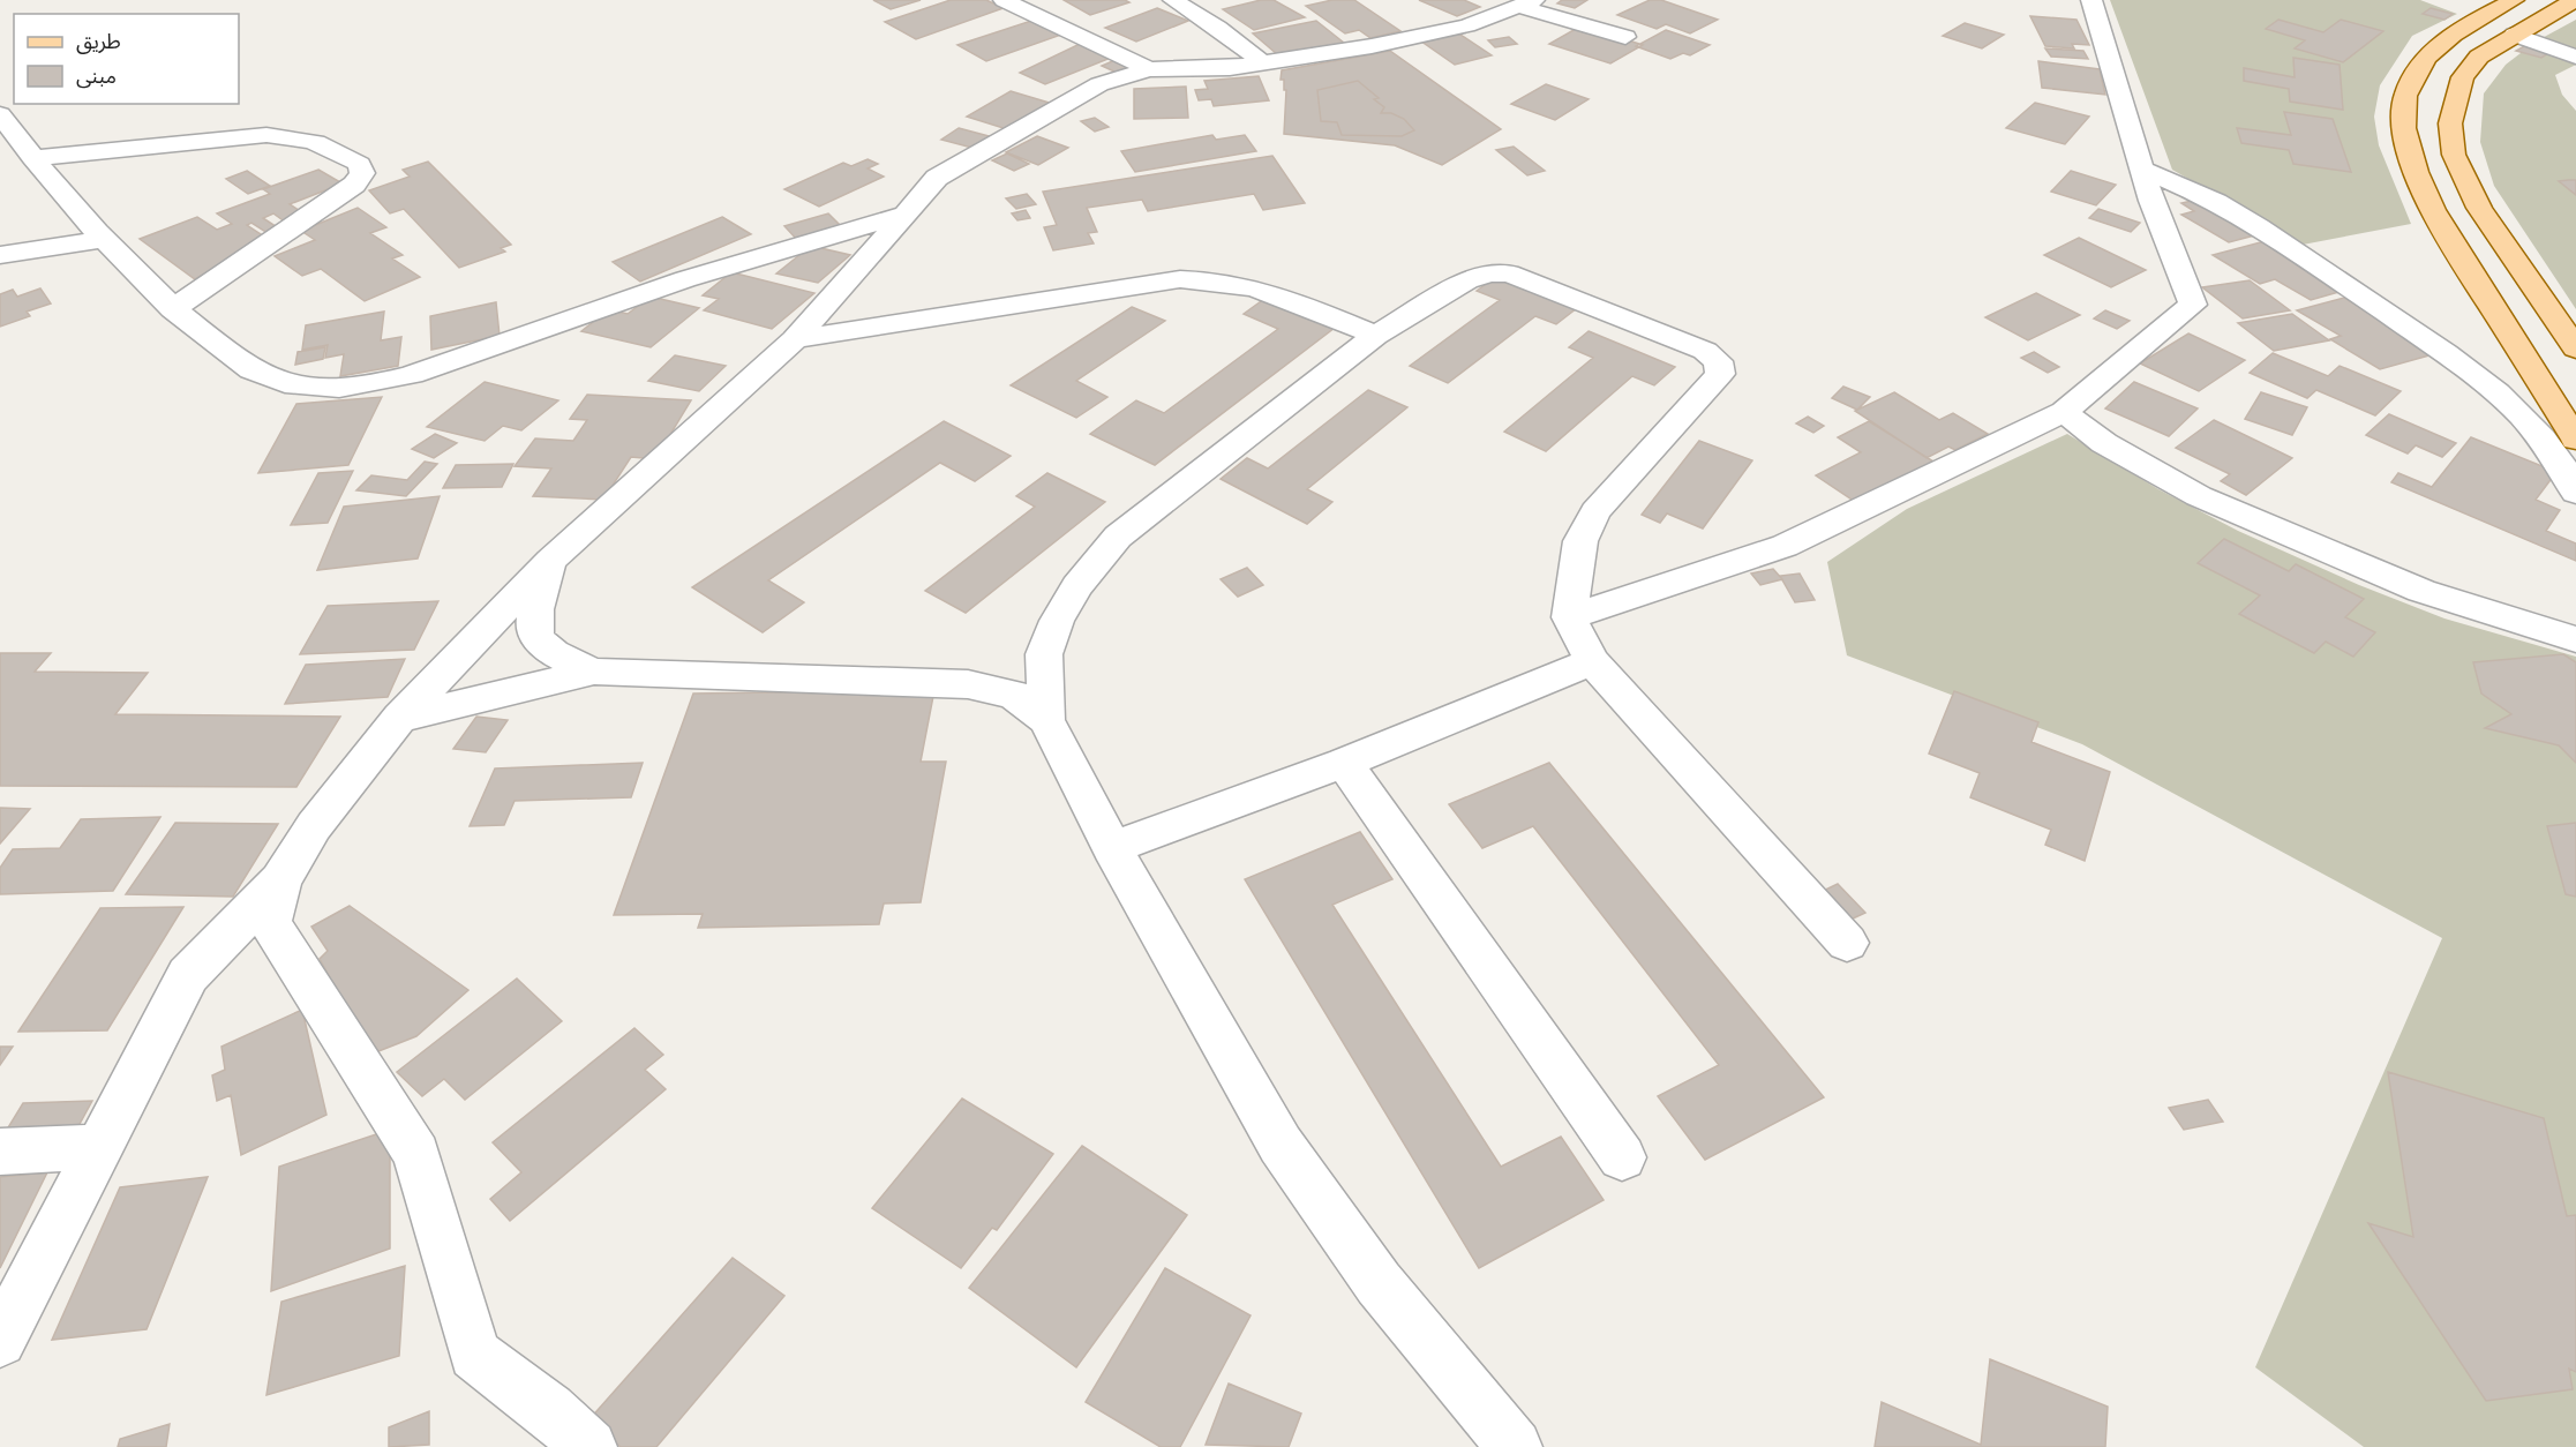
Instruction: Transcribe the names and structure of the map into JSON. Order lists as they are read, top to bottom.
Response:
{
  "legend": ["طريق", "مبنى"]
}
